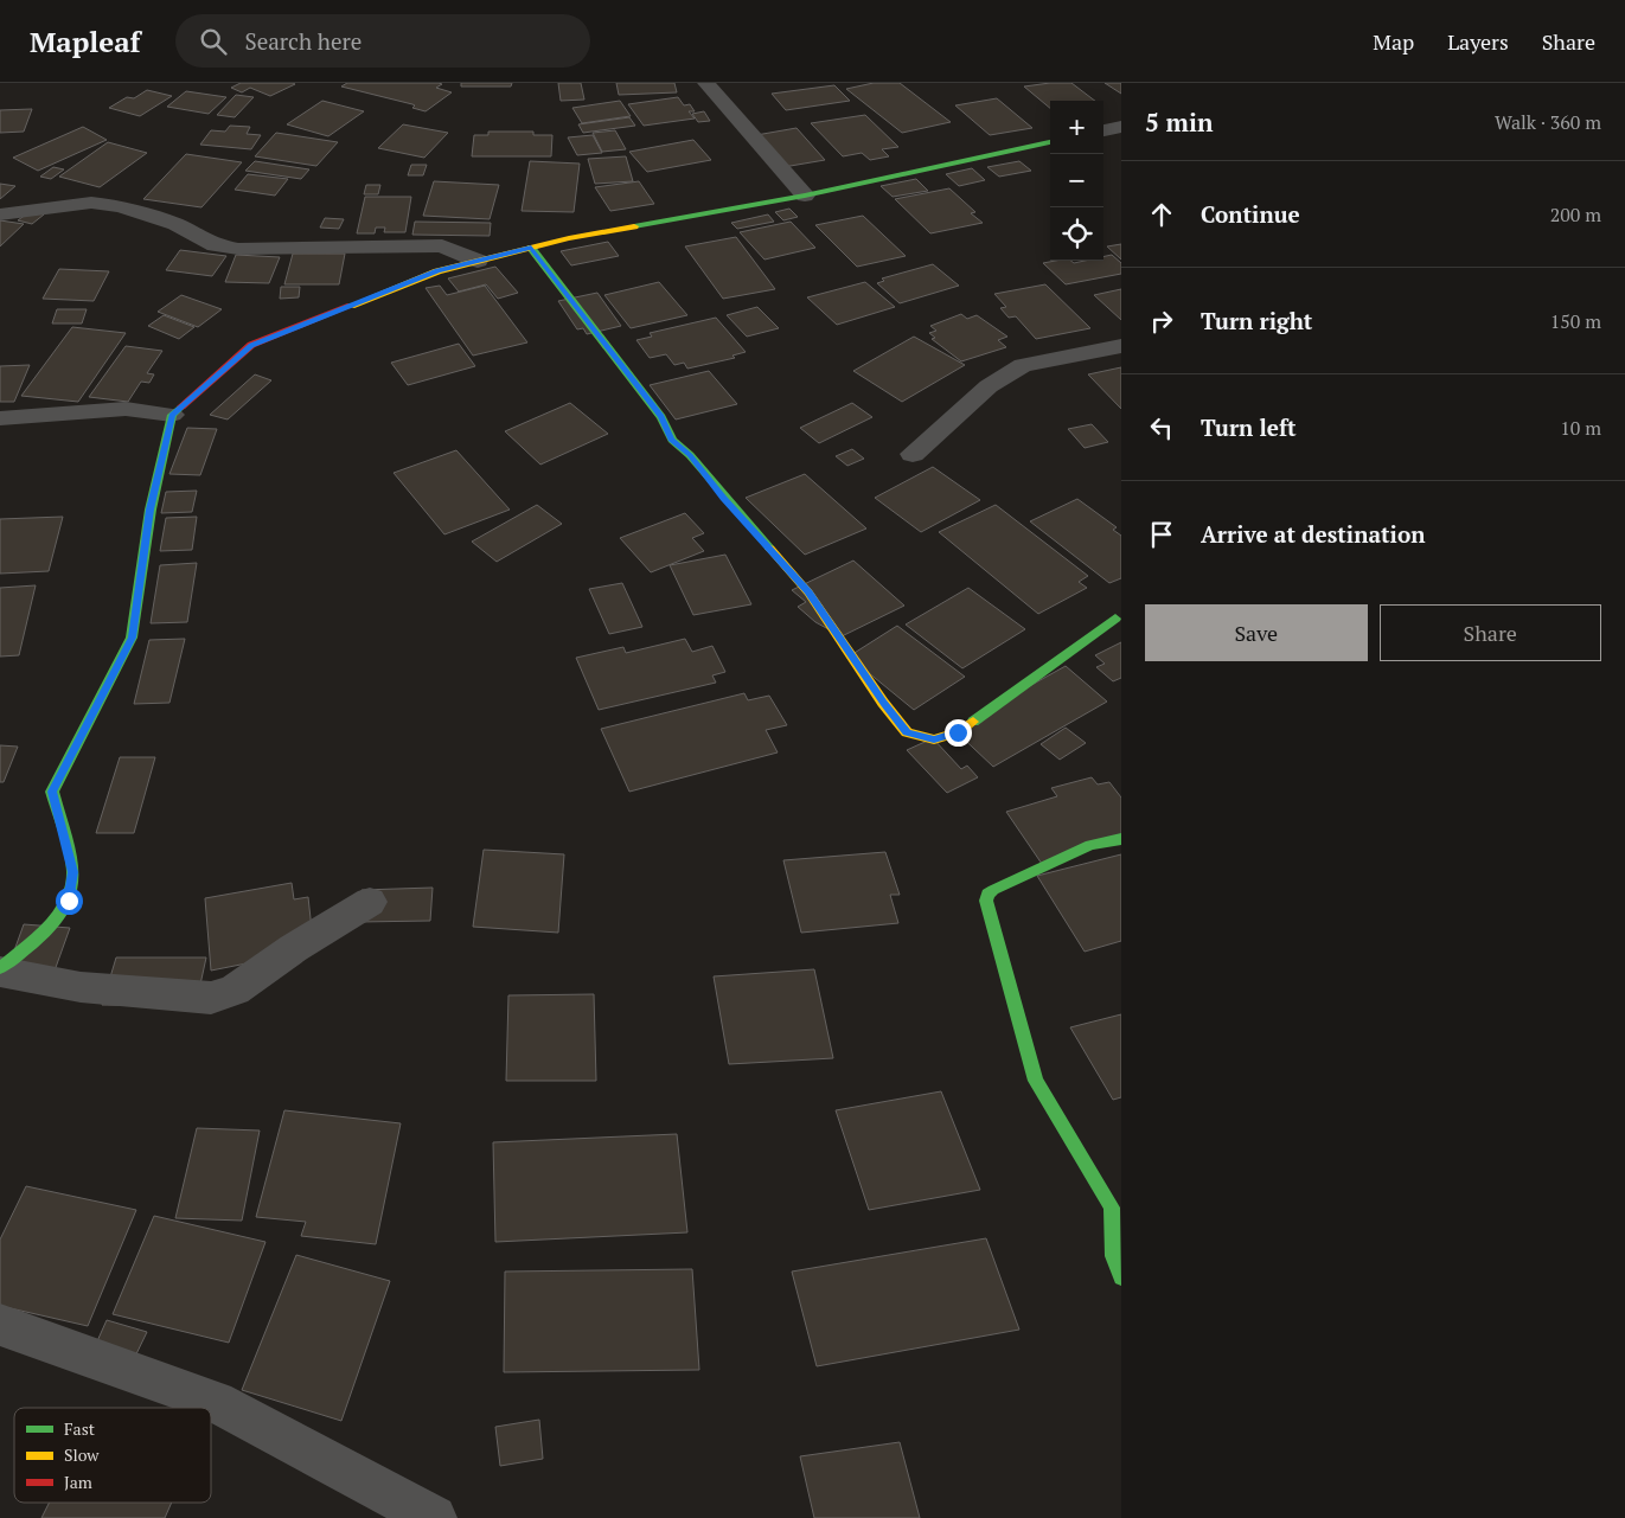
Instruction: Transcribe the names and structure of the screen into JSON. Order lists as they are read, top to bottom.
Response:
{
  "legend": ["Fast", "Slow", "Jam"],
  "page": {
    "header": "Mapleaf",
    "search": "Search here",
    "nav": ["Map", "Layers", "Share"],
    "heading": ["5 min", "Walk · 360 m"],
    "map_buttons": ["+", "−"],
    "list": [
      ["Continue", "200 m"],
      ["Turn right", "150 m"],
      ["Turn left", "10 m"],
      "Arrive at destination"
    ],
    "buttons": ["Save", "Share"]
  }
}
